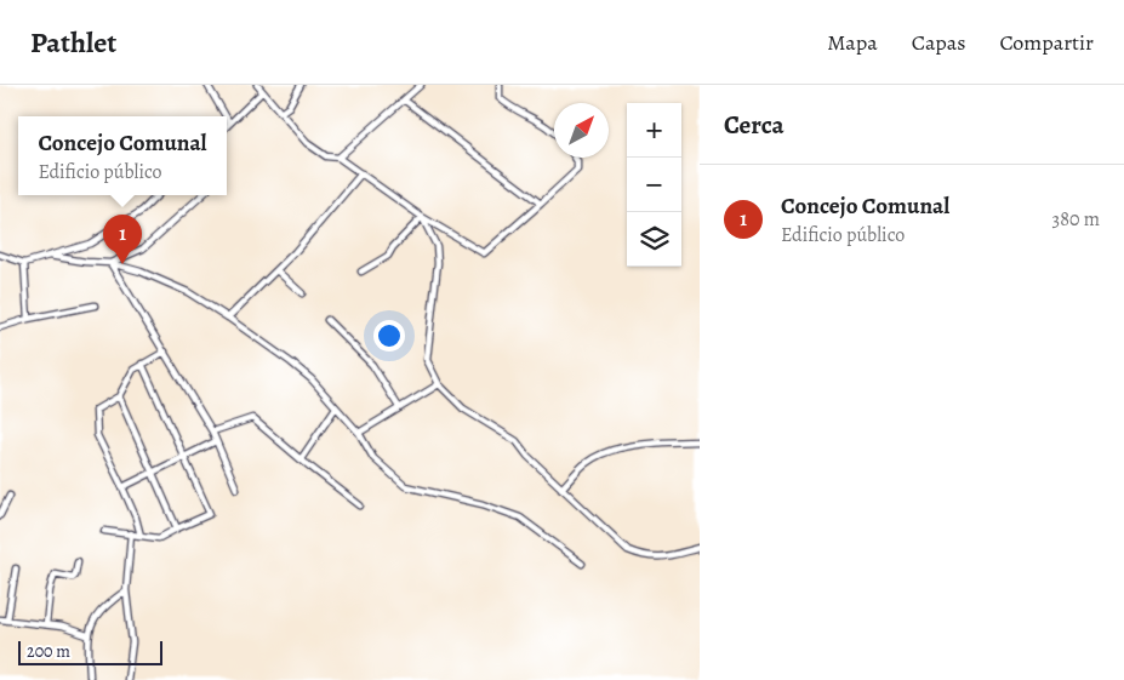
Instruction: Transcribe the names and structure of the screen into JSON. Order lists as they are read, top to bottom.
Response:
{
  "scale_bar": "200 m",
  "north": "top right",
  "page": {
    "header": "Pathlet",
    "nav": ["Mapa", "Capas", "Compartir"],
    "heading": "Cerca",
    "map_buttons": ["+", "−"],
    "popup": ["Concejo Comunal", "Edificio público"],
    "list": [
      {
        "mark": "1",
        "name": "Concejo Comunal",
        "note": "Edificio público",
        "value": "380 m"
      }
    ],
    "pins": "1",
    "scale": "200 m"
  }
}
